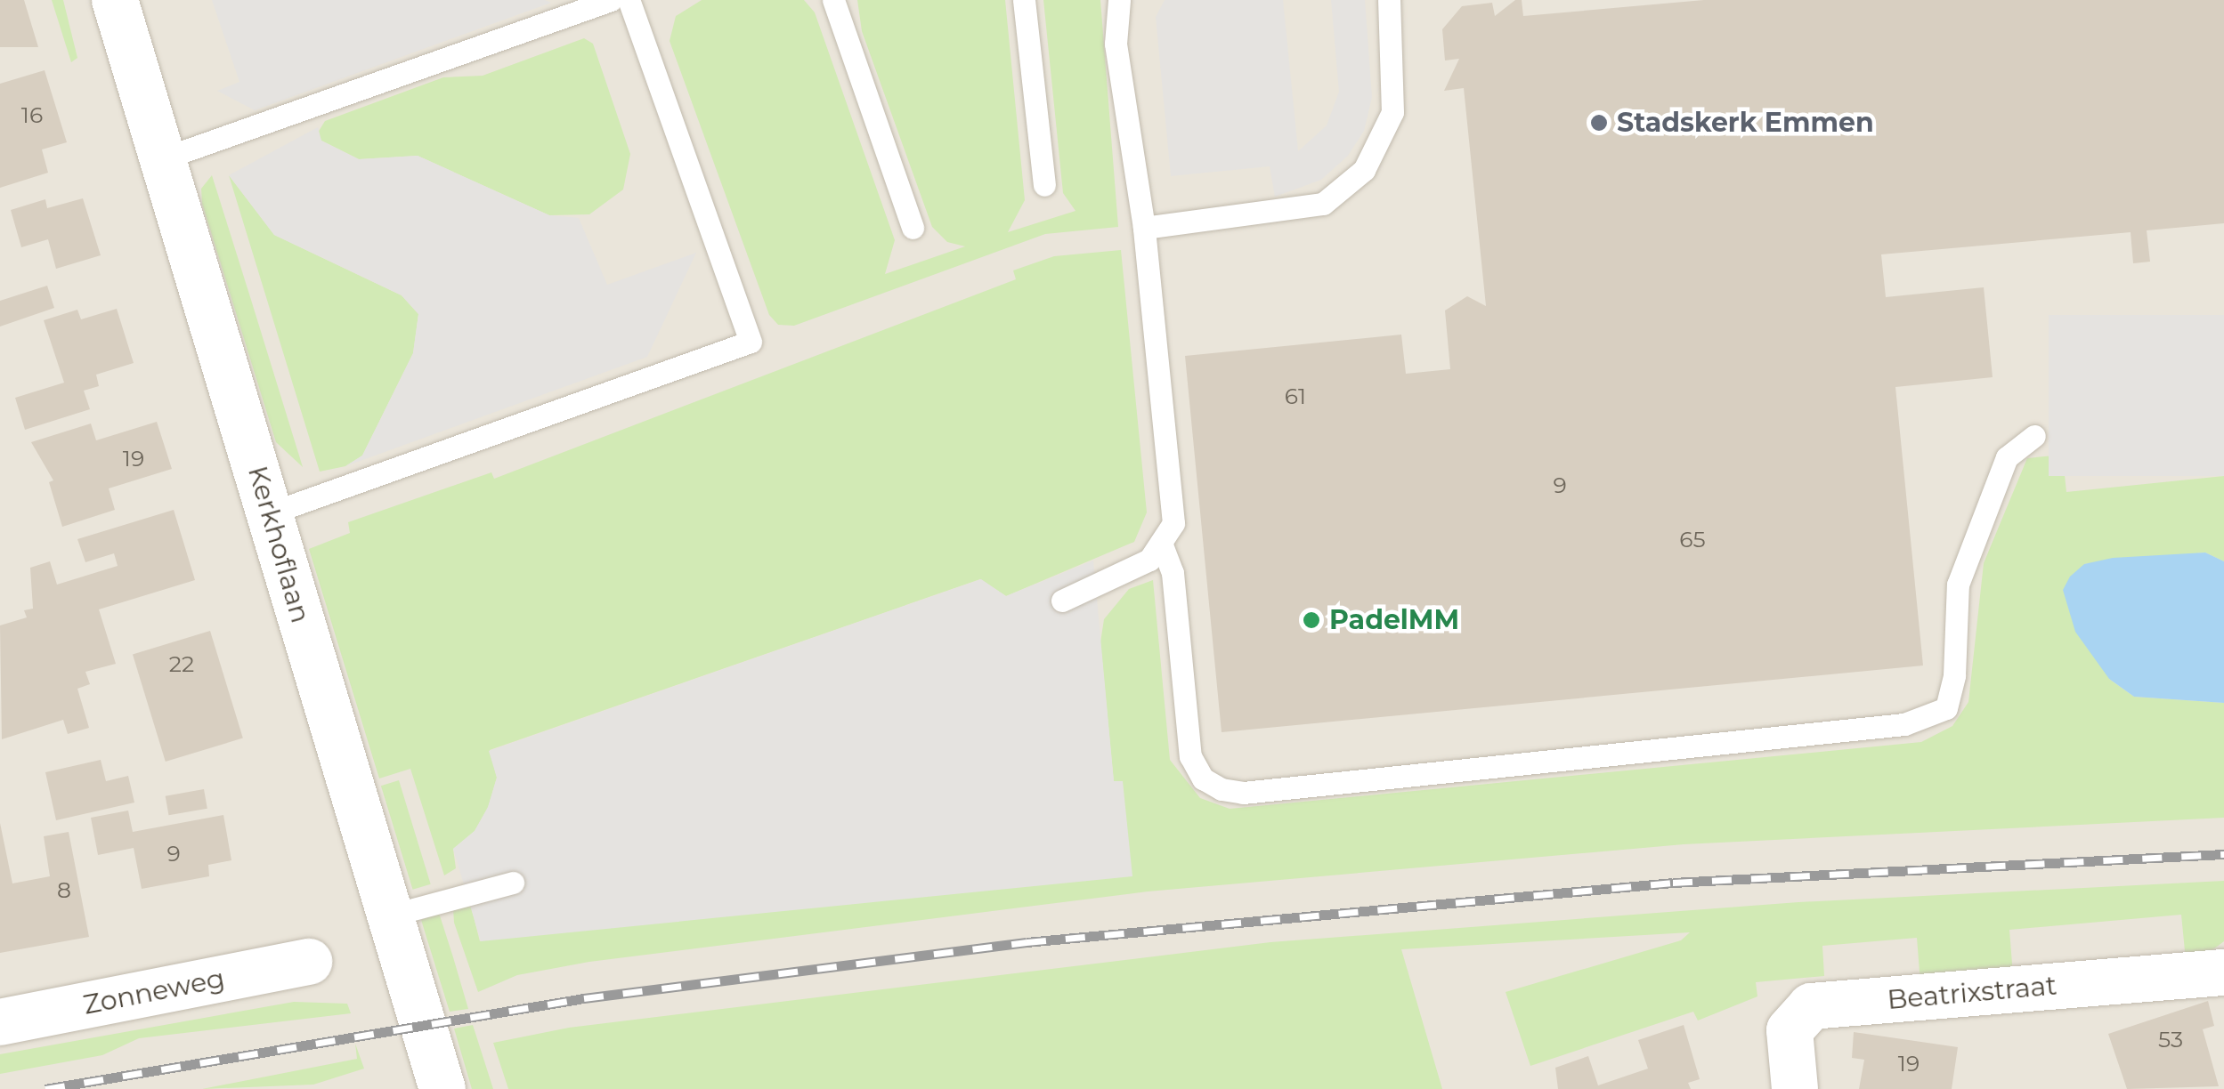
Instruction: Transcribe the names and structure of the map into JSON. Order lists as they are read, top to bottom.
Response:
{
  "streets": {
    "street": ["Kerkhoflaan", "Zonneweg", "Beatrixstraat"]
  },
  "places": ["Stadskerk Emmen", "PadelMM"],
  "house_numbers": [
    "16",
    "61",
    "19",
    "9",
    "65",
    "22",
    "9",
    "8",
    "53",
    "19"
  ]
}
